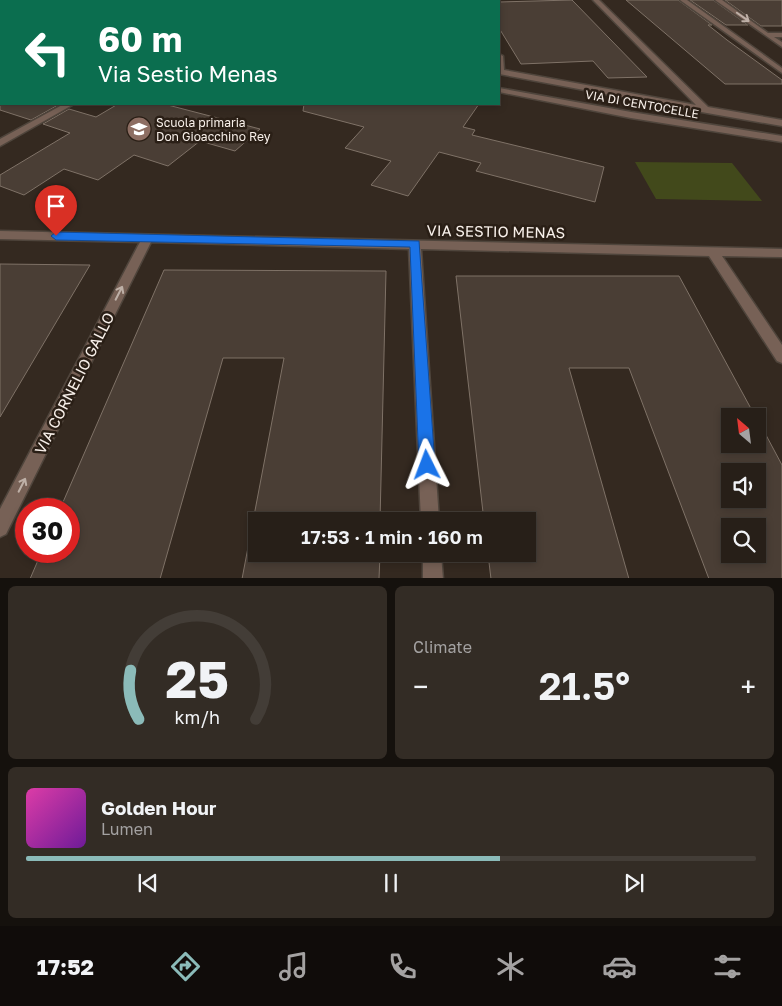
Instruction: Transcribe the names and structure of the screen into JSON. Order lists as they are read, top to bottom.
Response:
{
  "streets": {
    "street": ["VIA DI CENTOCELLE", "VIA SESTIO MENAS", "VIA CORNELIO GALLO"]
  },
  "crossings": [
    ["VIA SESTIO MENAS", "VIA CORNELIO GALLO"]
  ],
  "one_way": ["VIA CORNELIO GALLO"],
  "places": {
    "school or university": ["Scuola primaria Don Gioacchino Rey"]
  },
  "north": "top left",
  "page": {
    "turn": ["60 m", "Via Sestio Menas"],
    "limit": "30",
    "trip": "17:53 · 1 min · 160 m",
    "tile": "Climate",
    "heat": ["−", "21.5°", "+"],
    "song": ["Golden Hour", "Lumen"],
    "tabs": "17:52",
    "gauge": ["25", "km/h"]
  }
}
